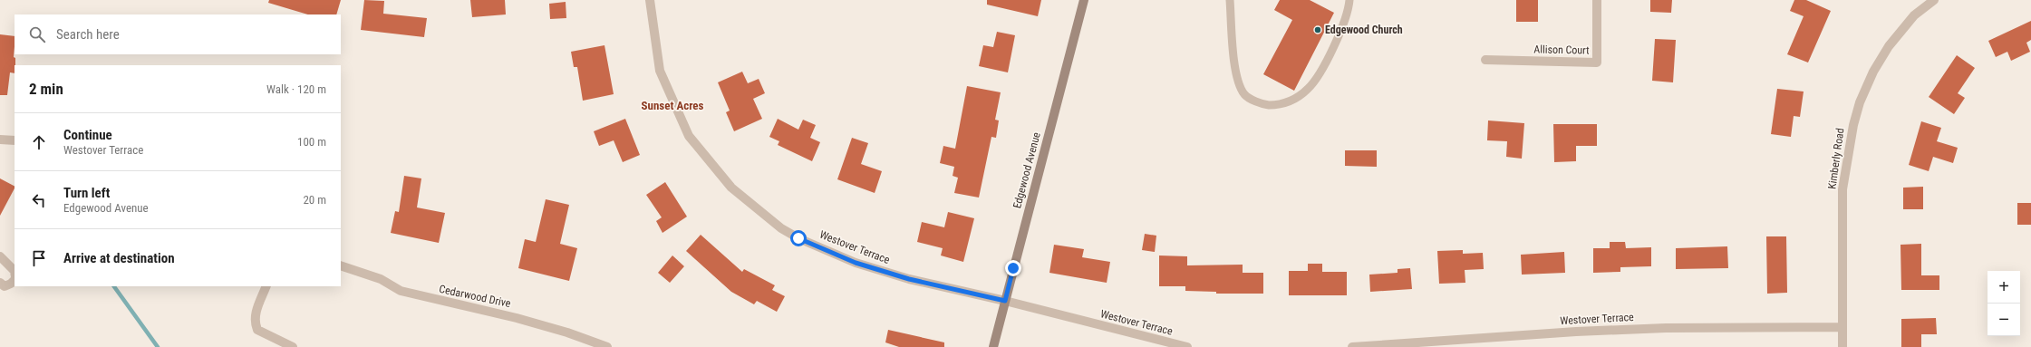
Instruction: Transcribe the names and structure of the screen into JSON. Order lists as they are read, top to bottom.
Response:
{
  "streets": {
    "street": [
      "Allison Court",
      "Kimberly Road",
      "Edgewood Avenue",
      "Westover Terrace",
      "Cedarwood Drive"
    ]
  },
  "crossings": [
    ["Kimberly Road", "Westover Terrace"],
    ["Edgewood Avenue", "Westover Terrace"]
  ],
  "districts": ["Sunset Acres"],
  "places": ["Edgewood Church"],
  "page": {
    "search": "Search here",
    "heading": ["2 min", "Walk · 120 m"],
    "list": [
      ["Continue", "Westover Terrace", "100 m"],
      ["Turn left", "Edgewood Avenue", "20 m"],
      "Arrive at destination"
    ],
    "map_buttons": ["+", "−"]
  }
}
